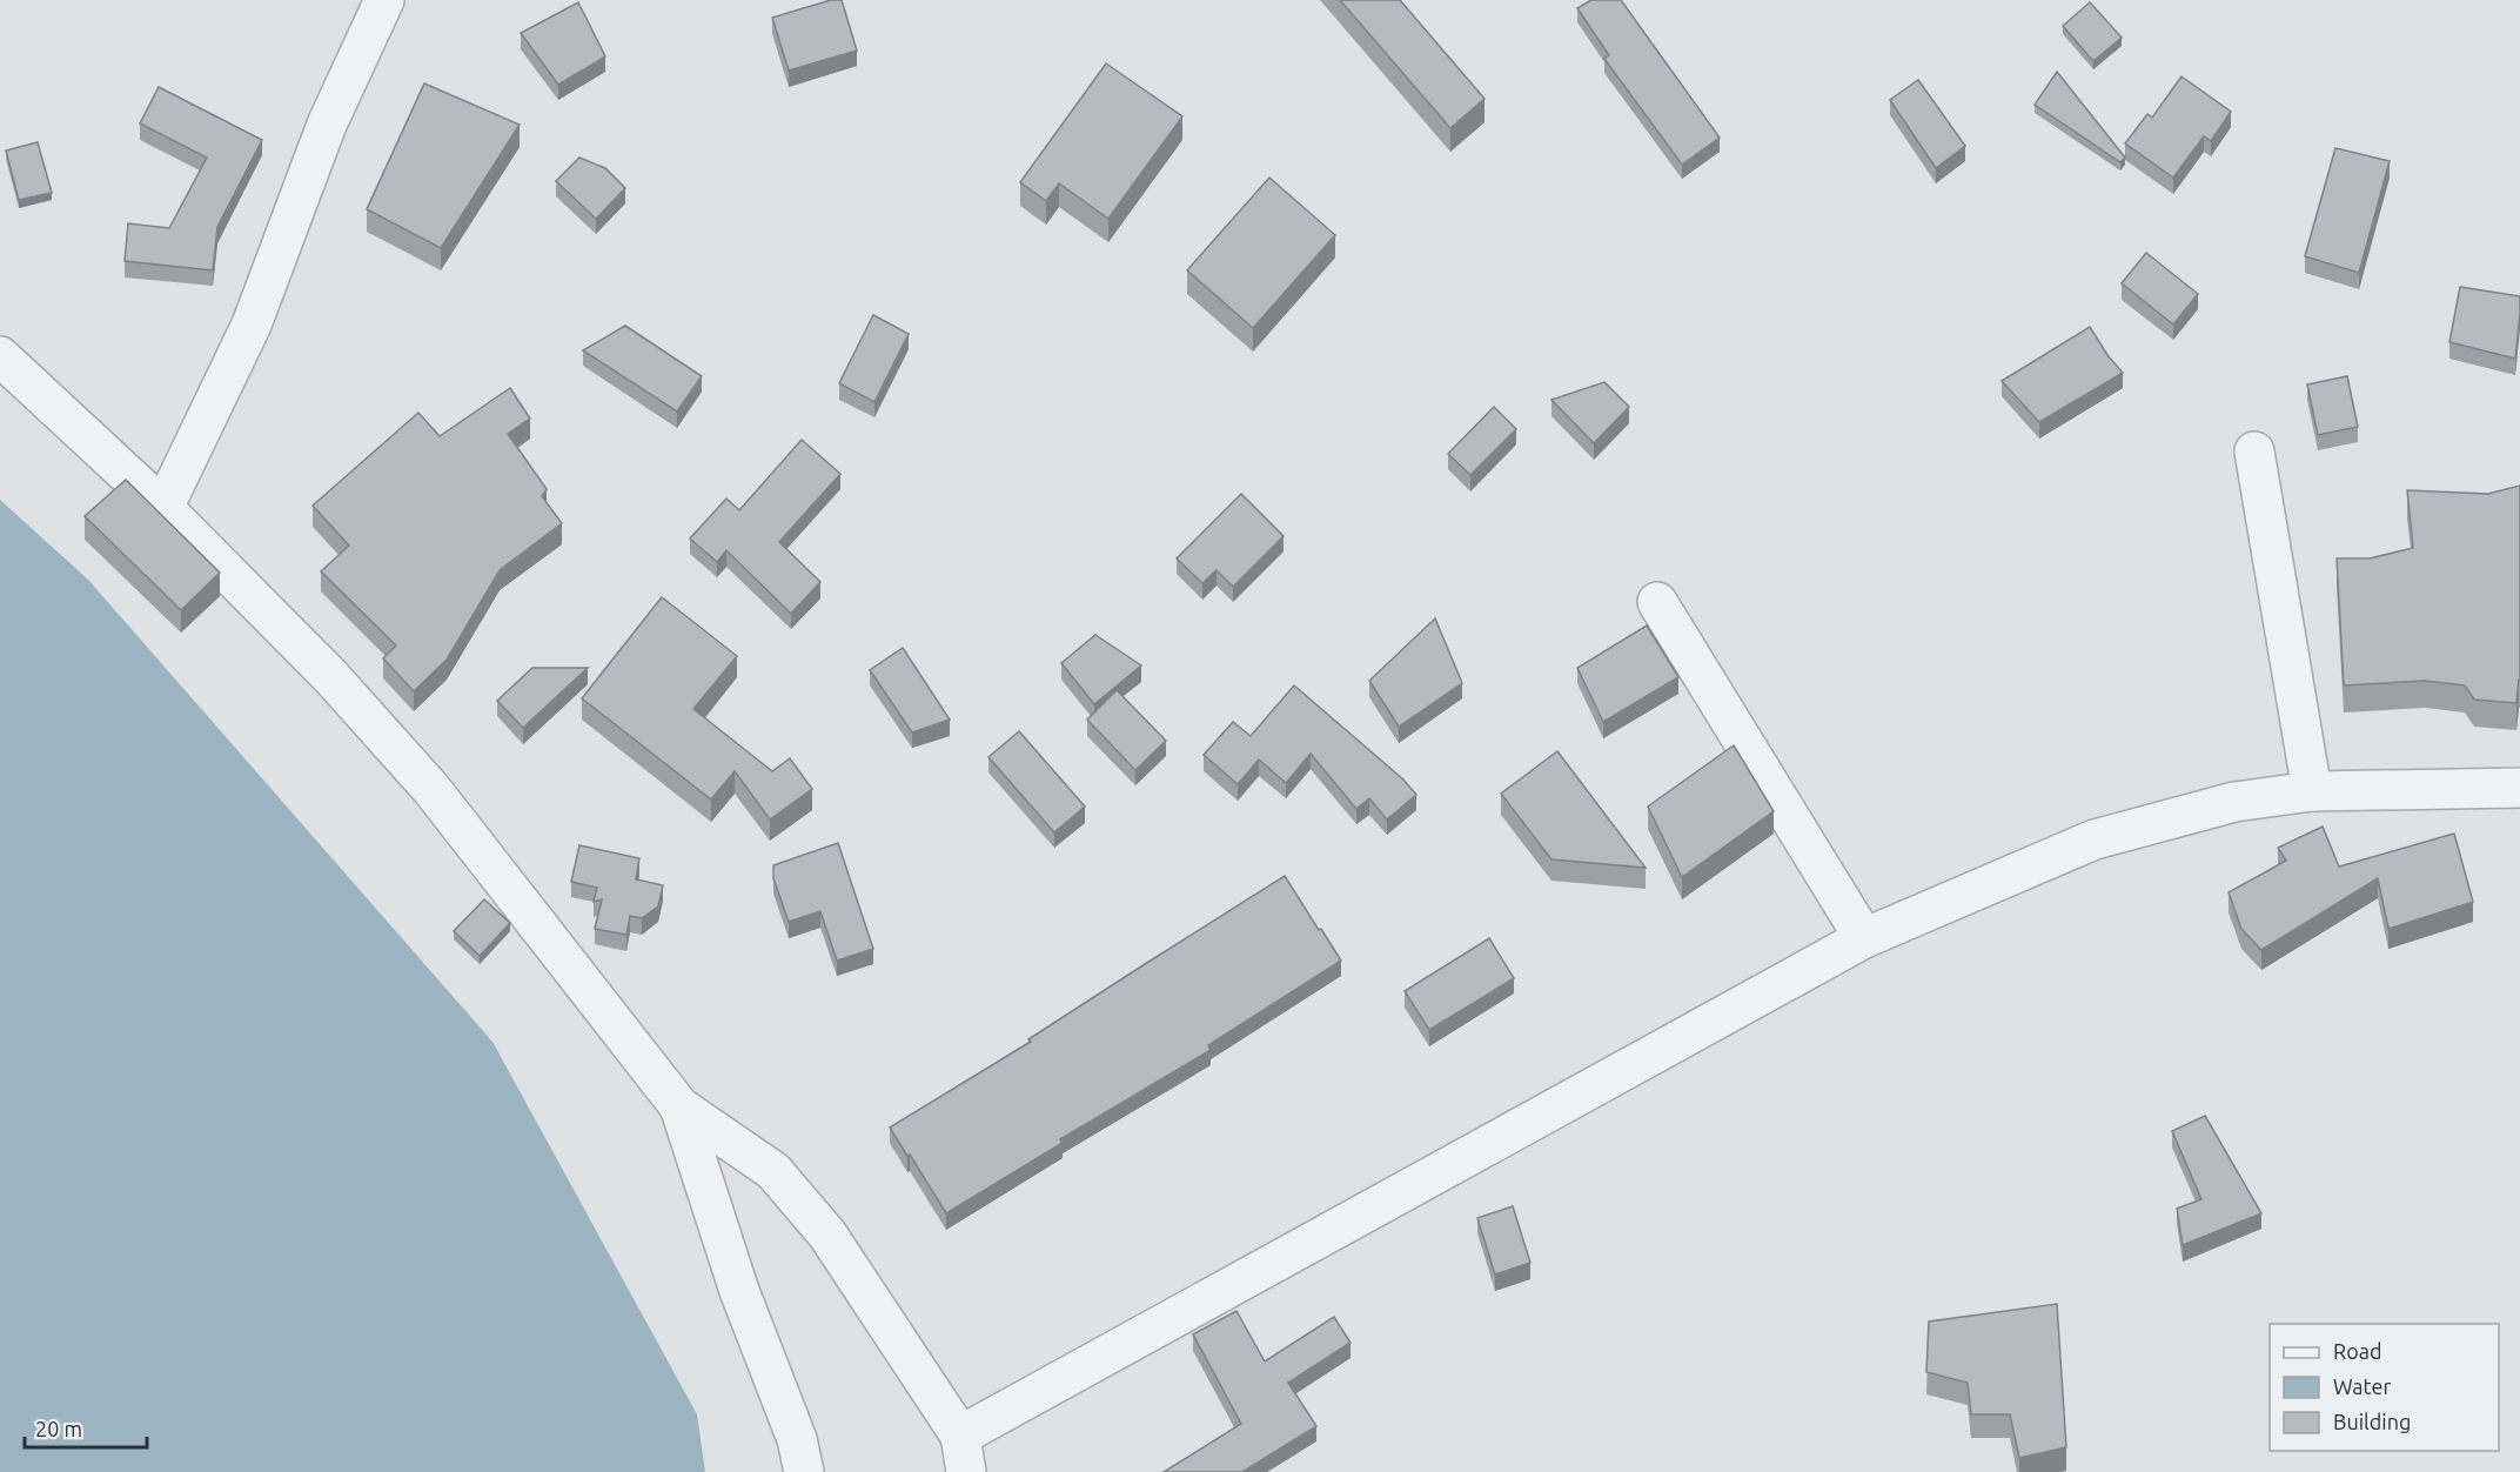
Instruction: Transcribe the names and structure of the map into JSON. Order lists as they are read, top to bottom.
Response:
{
  "legend": ["Road", "Water", "Building"],
  "scale_bar": "20 m"
}
